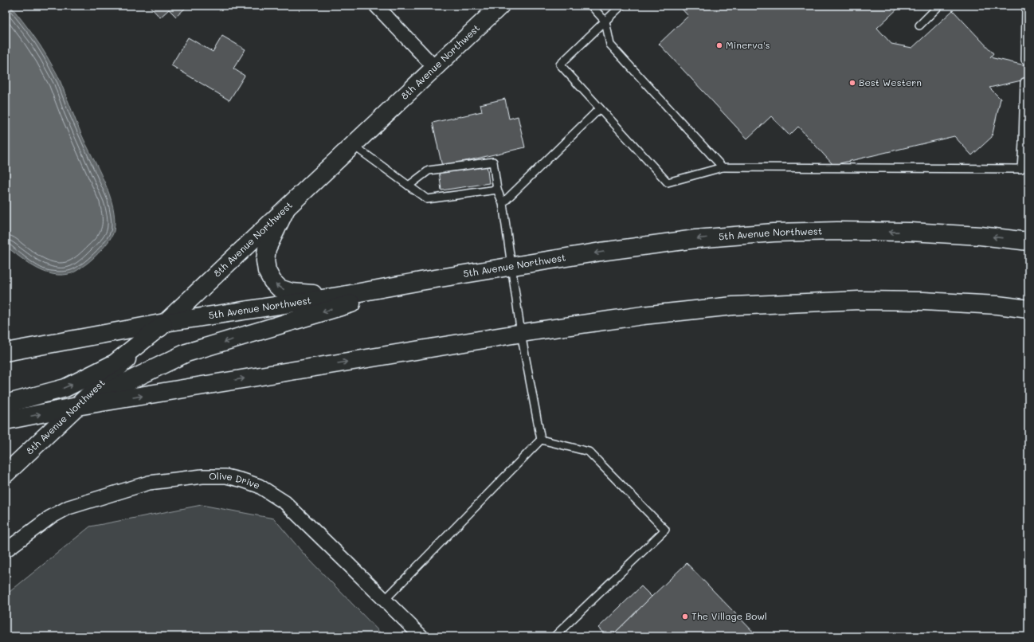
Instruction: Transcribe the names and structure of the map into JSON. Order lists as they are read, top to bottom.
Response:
{
  "streets": {
    "main road": ["8th Avenue Northwest", "5th Avenue Northwest"],
    "street": ["Olive Drive"]
  },
  "crossings": [
    ["8th Avenue Northwest", "5th Avenue Northwest"]
  ],
  "places": ["Minerva's", "Best Western", "The Village Bowl"]
}
